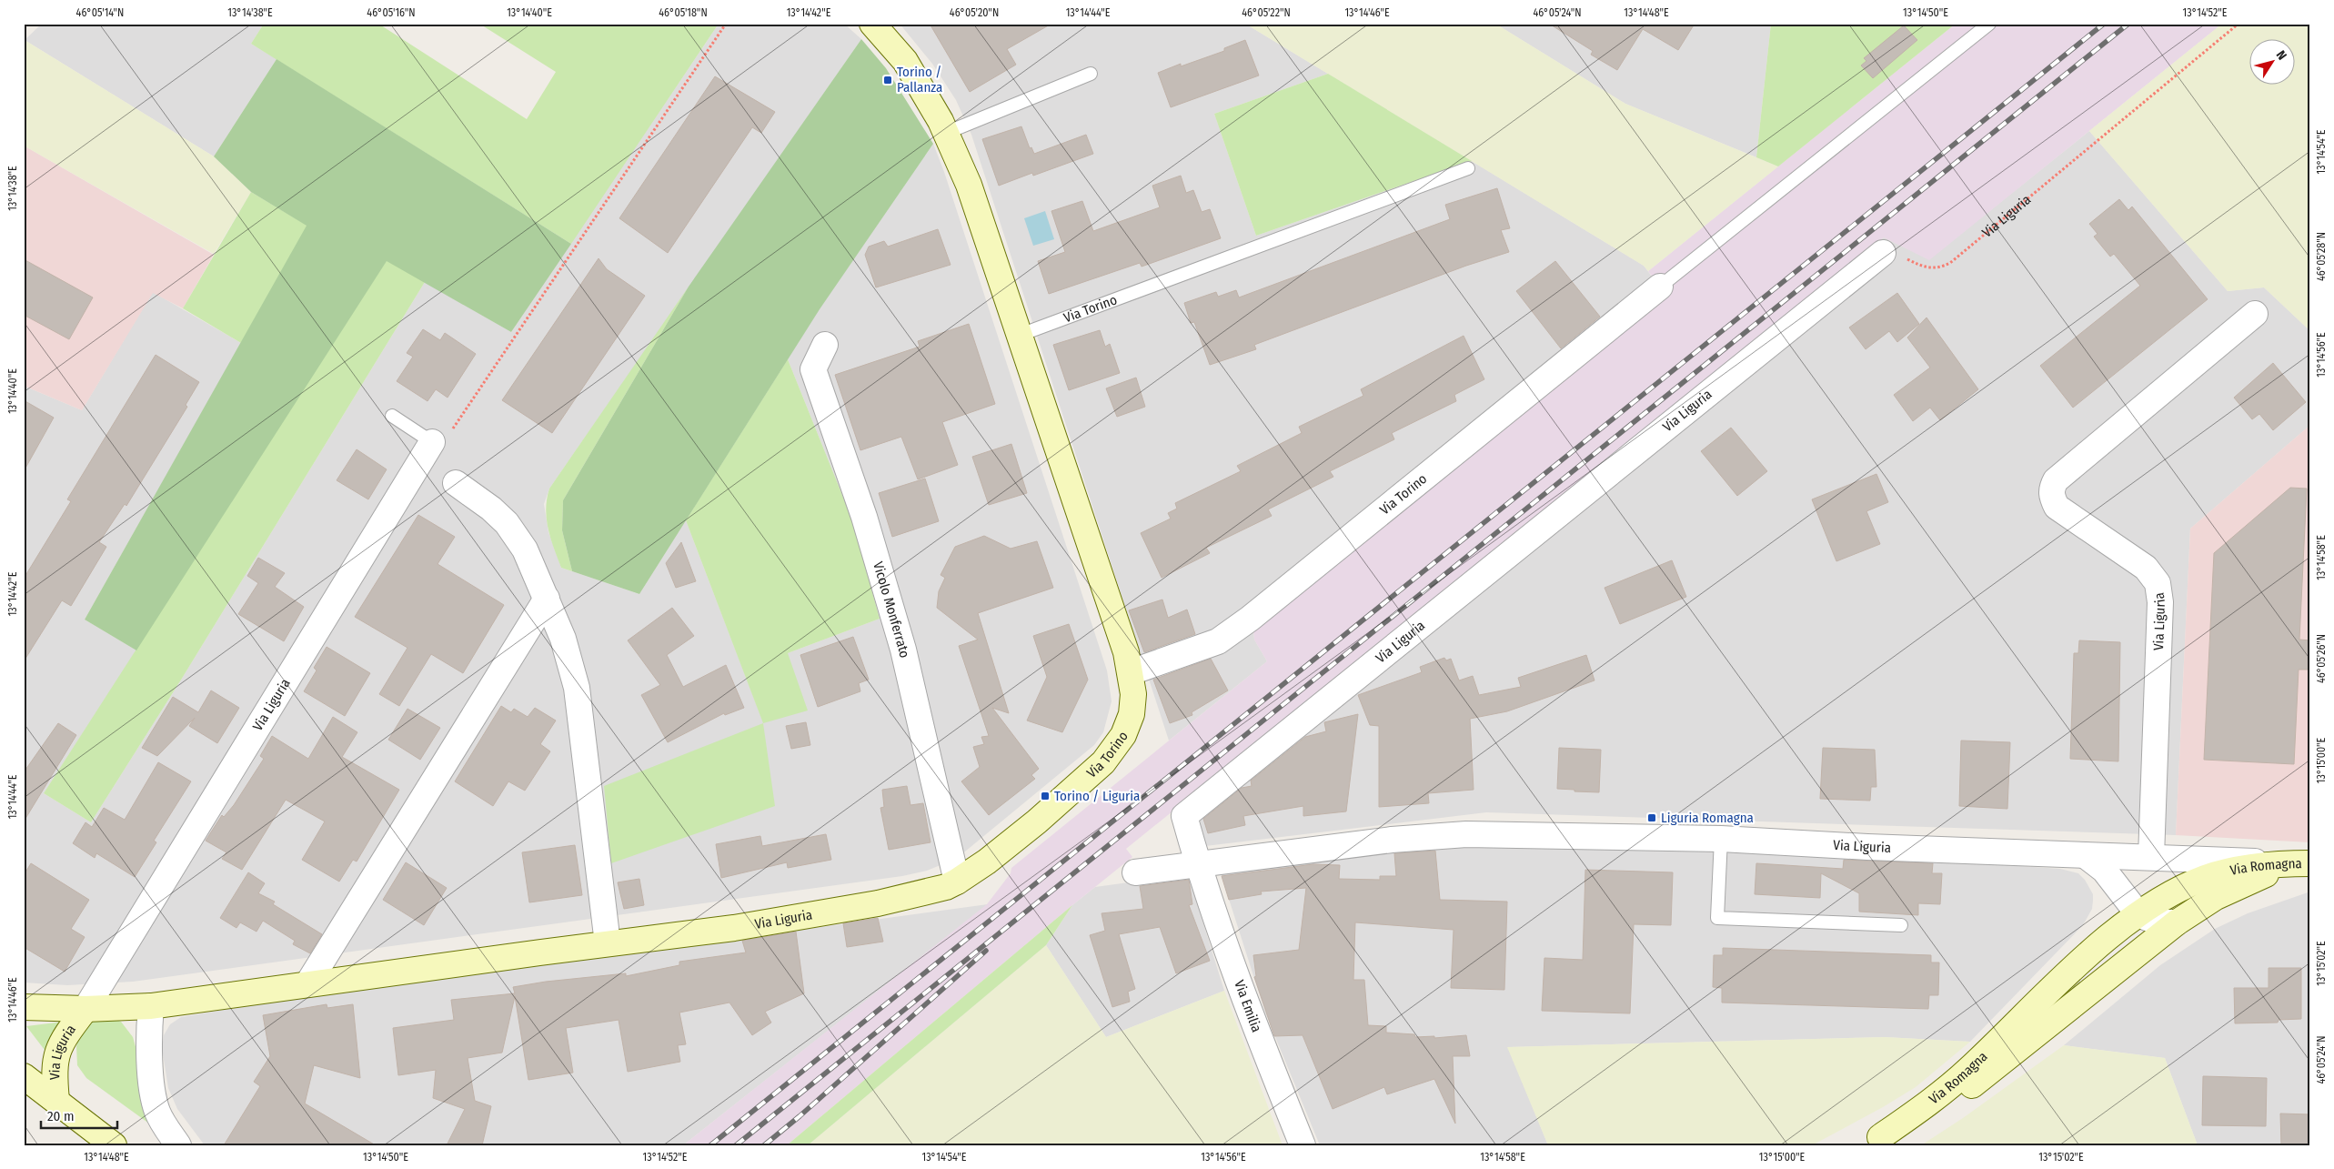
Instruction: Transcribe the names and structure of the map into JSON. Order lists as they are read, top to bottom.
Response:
{
  "streets": {
    "main road": ["Via Liguria", "Via Torino", "Via Romagna"],
    "street": ["Vicolo Monferrato", "Via Emilia"]
  },
  "crossings": [
    ["Via Liguria", "Via Torino"],
    ["Via Liguria", "Vicolo Monferrato"],
    ["Via Liguria", "Via Romagna"],
    ["Via Liguria", "Via Emilia"],
    ["Via Torino", "Vicolo Monferrato"]
  ],
  "places": {
    "transit": ["Torino / Pallanza", "Torino / Liguria", "Liguria Romagna"]
  },
  "scale_bar": "20 m",
  "north": "top right",
  "coordinates": [
    "46°05'14\"N",
    "13°14'38\"E",
    "46°05'16\"N",
    "13°14'40\"E",
    "46°05'18\"N",
    "13°14'42\"E",
    "46°05'20\"N",
    "13°14'44\"E",
    "46°05'22\"N",
    "13°14'46\"E",
    "46°05'24\"N",
    "13°14'48\"E",
    "13°14'50\"E",
    "13°14'52\"E",
    "13°14'54\"E",
    "46°05'28\"N",
    "13°14'56\"E",
    "13°14'58\"E",
    "46°05'26\"N",
    "13°15'00\"E",
    "13°15'02\"E"
  ]
}
